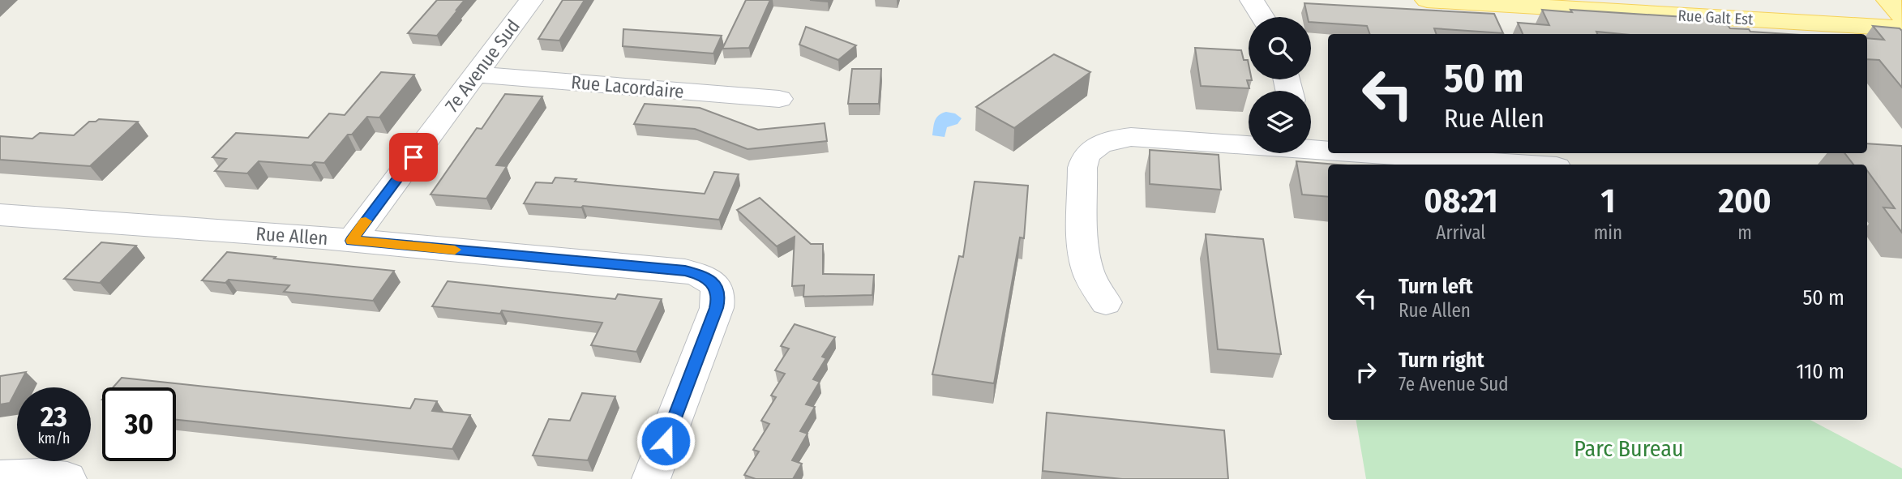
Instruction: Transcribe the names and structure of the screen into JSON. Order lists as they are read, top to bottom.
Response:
{
  "streets": {
    "main road": ["Rue Galt Est"],
    "street": ["7e Avenue Sud", "Rue Lacordaire", "Rue Allen"]
  },
  "crossings": [
    ["7e Avenue Sud", "Rue Lacordaire"],
    ["7e Avenue Sud", "Rue Allen"]
  ],
  "parks": ["Parc Bureau"],
  "page": {
    "turn": ["50 m", "Rue Allen"],
    "eta": [
      "08:21",
      "Arrival",
      "1",
      "min",
      "200",
      "m"
    ],
    "list": [
      {
        "name": "Turn left",
        "note": "Rue Allen",
        "value": "50 m"
      },
      {
        "name": "Turn right",
        "note": "7e Avenue Sud",
        "value": "110 m"
      }
    ],
    "speed": "23 km/h",
    "limit": "30"
  }
}
